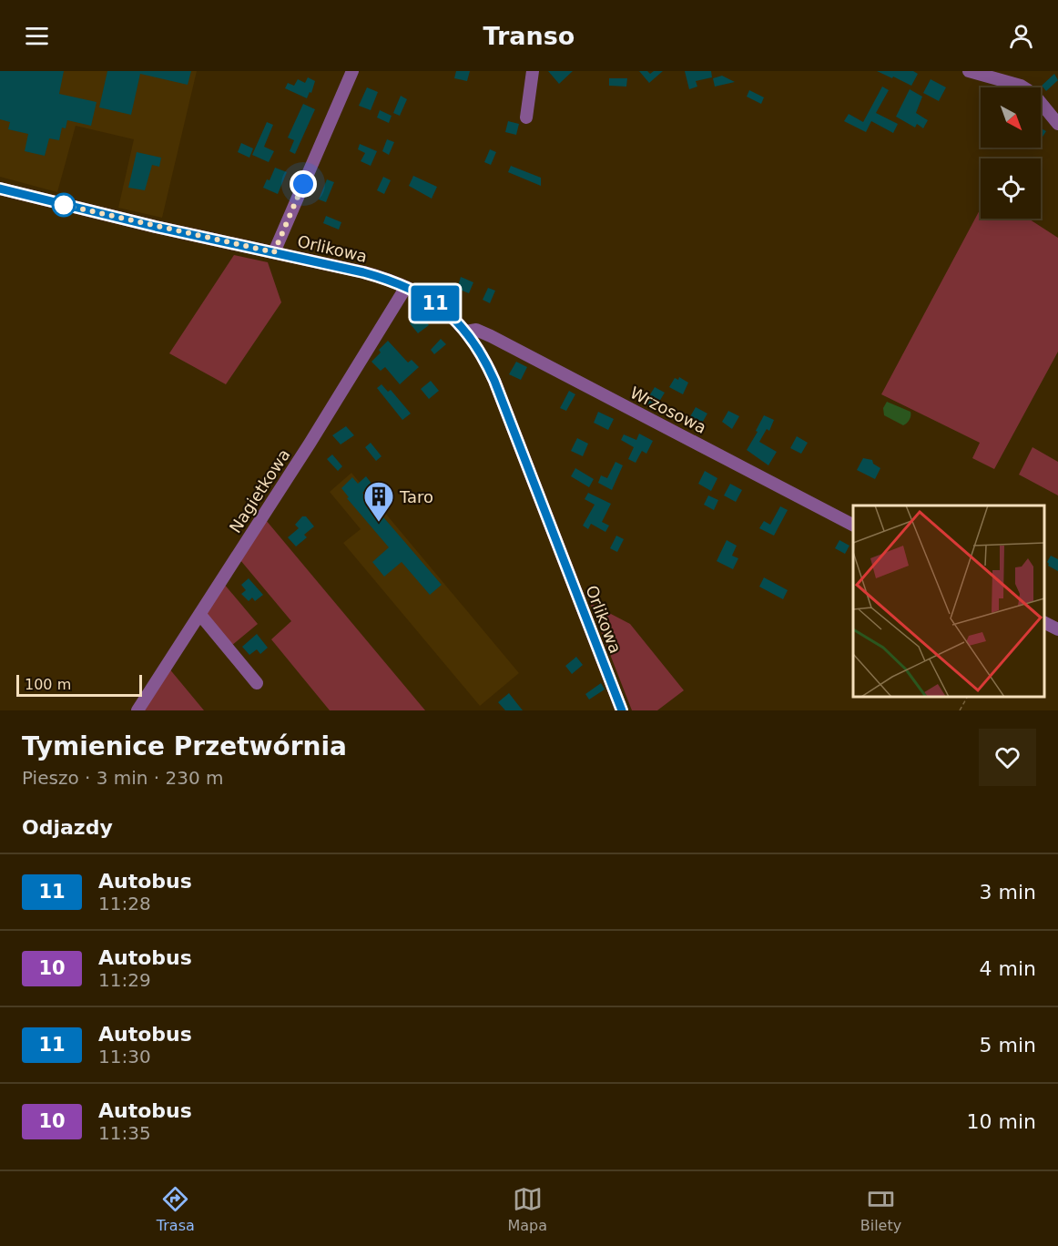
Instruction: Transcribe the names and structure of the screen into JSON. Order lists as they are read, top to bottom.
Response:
{
  "streets": {
    "street": ["Orlikowa", "Wrzosowa", "Nagietkowa"]
  },
  "crossings": [
    ["Orlikowa", "Wrzosowa"],
    ["Orlikowa", "Nagietkowa"]
  ],
  "places": {
    "building": ["Taro"]
  },
  "lines": ["bus line 11"],
  "scale_bar": "100 m",
  "north": "bottom right",
  "page": {
    "header": "Transo",
    "on_map": "11",
    "scale": "100 m",
    "heading": [
      ["Tymienice Przetwórnia", "Pieszo · 3 min · 230 m"],
      "Odjazdy"
    ],
    "list": [
      {
        "mark": "11",
        "name": "Autobus",
        "note": "11:28",
        "value": "3 min"
      },
      {
        "mark": "10",
        "name": "Autobus",
        "note": "11:29",
        "value": "4 min"
      },
      {
        "mark": "11",
        "name": "Autobus",
        "note": "11:30",
        "value": "5 min"
      },
      {
        "mark": "10",
        "name": "Autobus",
        "note": "11:35",
        "value": "10 min"
      }
    ],
    "tabs": ["Trasa", "Mapa", "Bilety"]
  }
}
